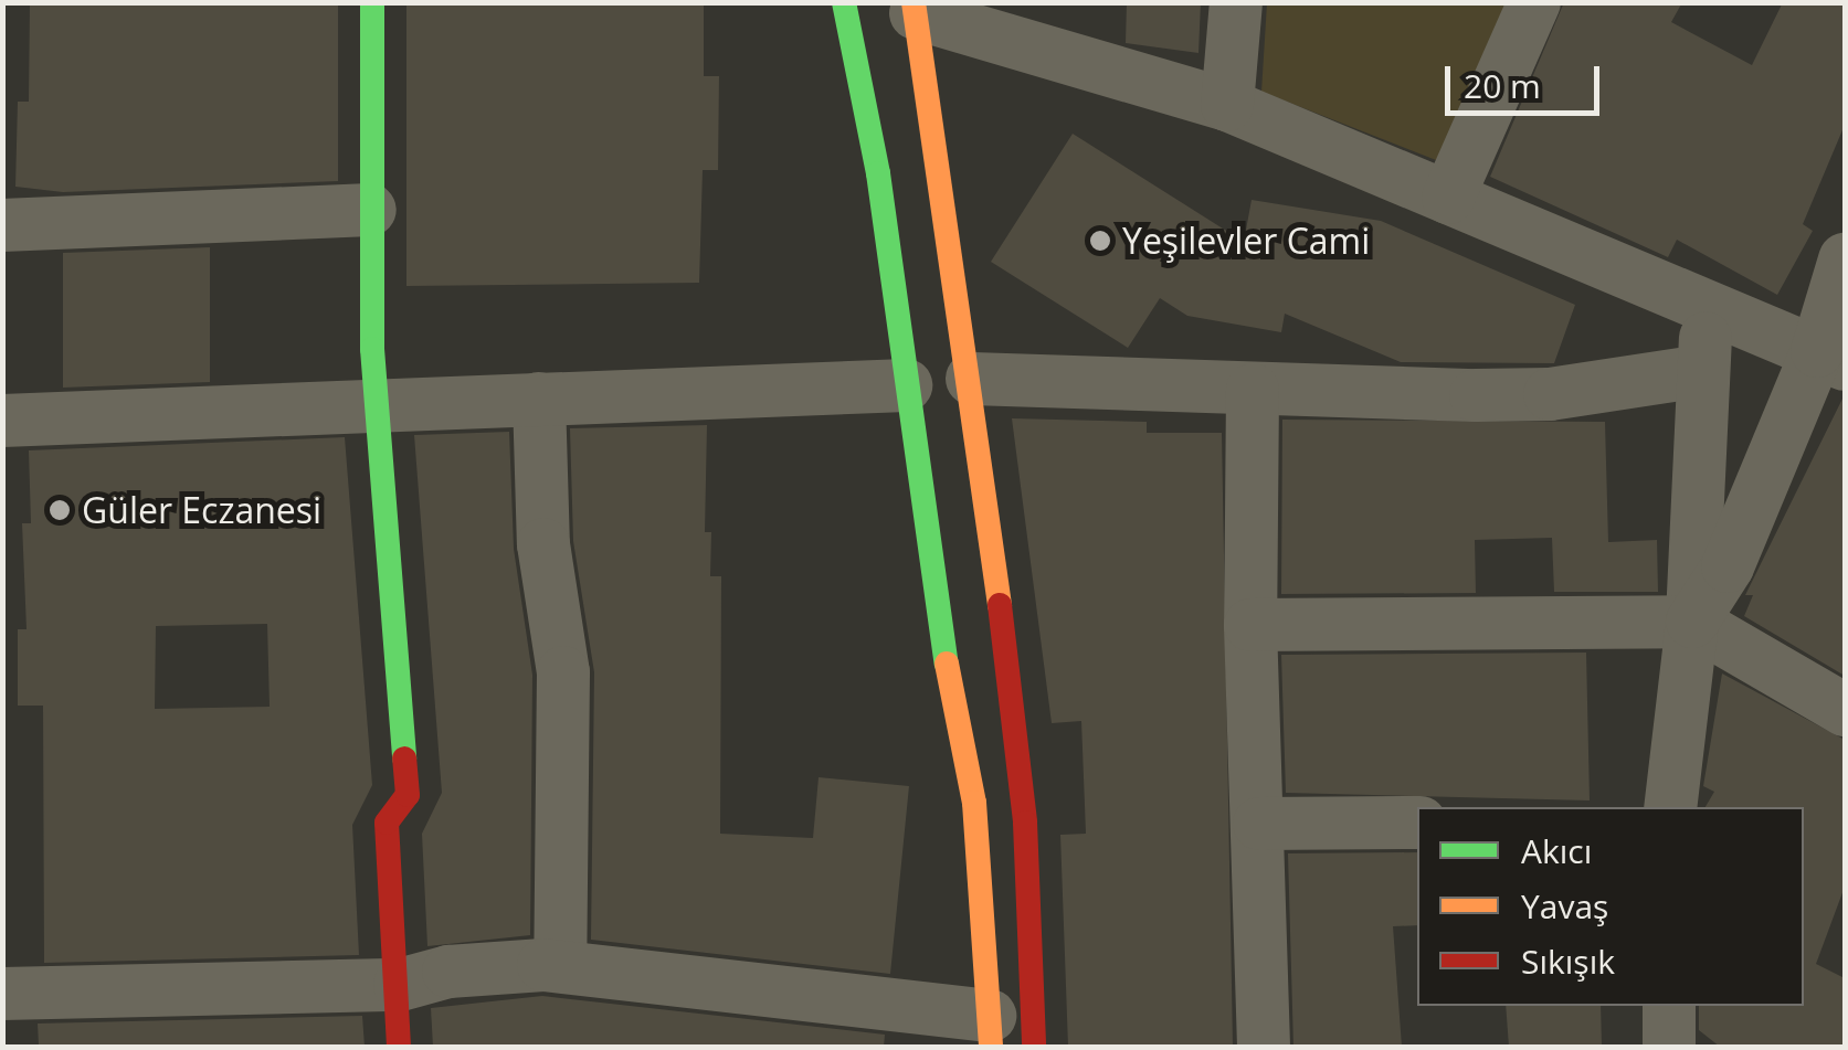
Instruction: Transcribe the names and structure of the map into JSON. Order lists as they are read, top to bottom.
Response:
{
  "places": ["Yeşilevler Cami", "Güler Eczanesi"],
  "legend": ["Akıcı", "Yavaş", "Sıkışık"],
  "scale_bar": "20 m"
}
